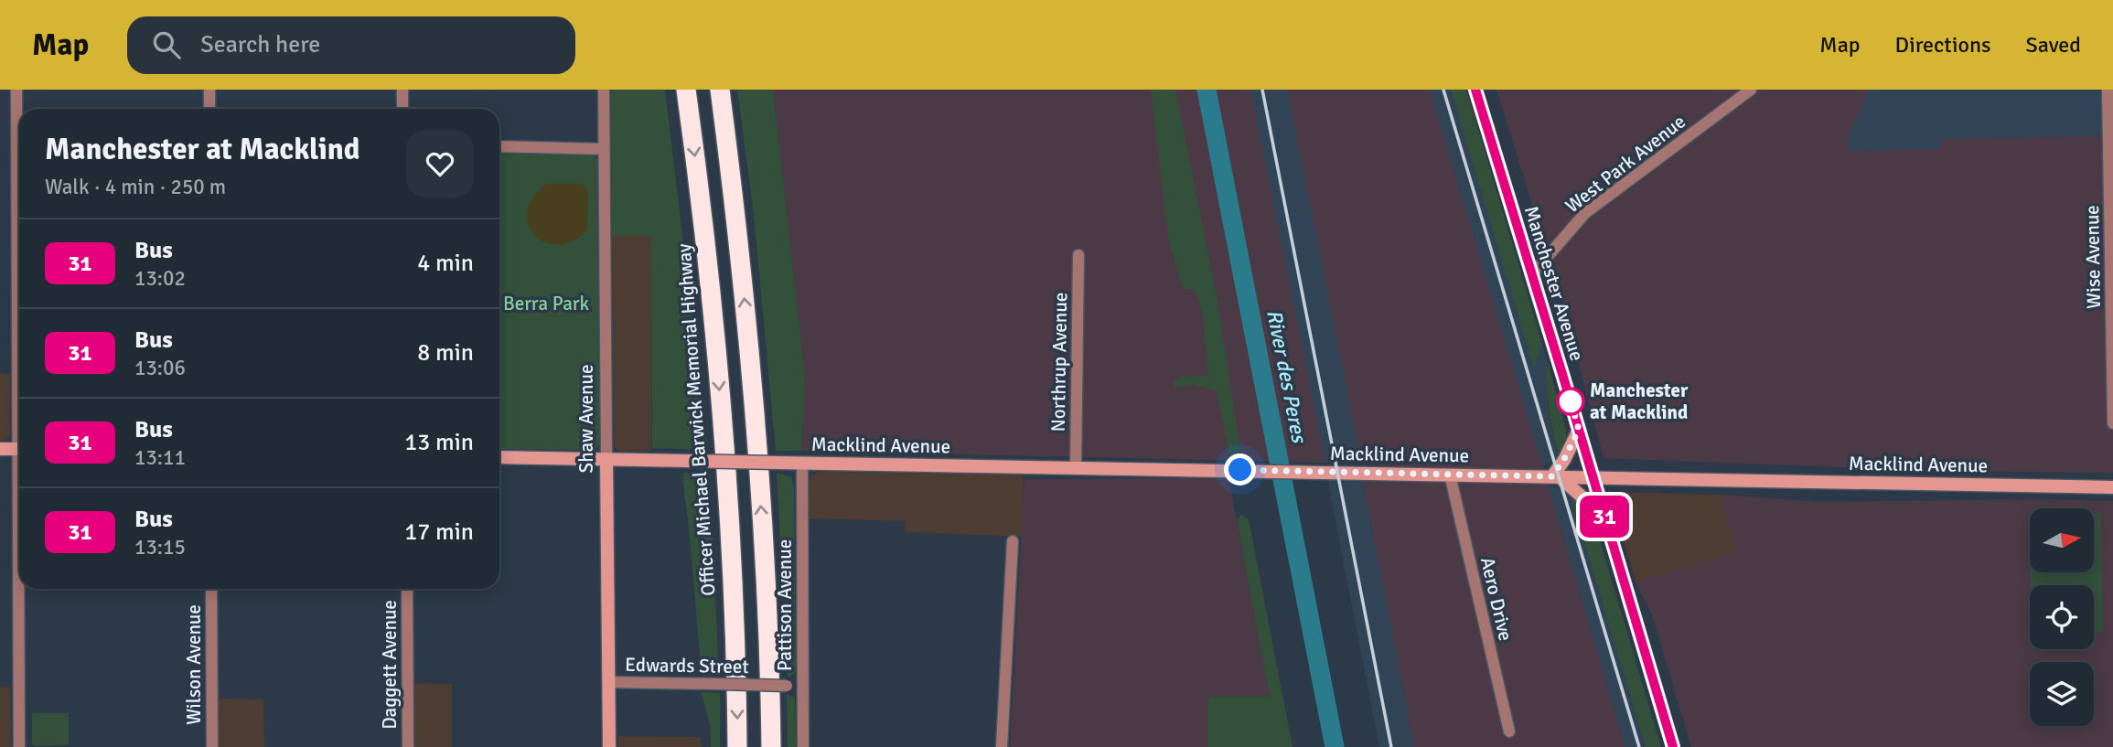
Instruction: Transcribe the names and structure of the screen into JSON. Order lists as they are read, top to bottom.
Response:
{
  "streets": {
    "highway": ["Officer Michael Barwick Memorial Highway"],
    "street": [
      "West Park Avenue",
      "Wise Avenue",
      "Manchester Avenue",
      "Northrup Avenue",
      "Shaw Avenue",
      "Macklind Avenue",
      "Aero Drive",
      "Pattison Avenue",
      "Wilson Avenue",
      "Daggett Avenue",
      "Edwards Street"
    ]
  },
  "crossings": [
    ["West Park Avenue", "Manchester Avenue"],
    ["Manchester Avenue", "Macklind Avenue"],
    ["Northrup Avenue", "Macklind Avenue"],
    ["Shaw Avenue", "Macklind Avenue"],
    ["Shaw Avenue", "Edwards Street"],
    ["Macklind Avenue", "Aero Drive"],
    ["Macklind Avenue", "Pattison Avenue"],
    ["Pattison Avenue", "Edwards Street"]
  ],
  "water": ["River des Peres"],
  "parks": ["Berra Park"],
  "places": ["Manchester at Macklind"],
  "lines": ["bus line 31"],
  "north": "right",
  "page": {
    "header": "Map",
    "search": "Search here",
    "nav": ["Map", "Directions", "Saved"],
    "on_map": "31",
    "heading": ["Manchester at Macklind", "Walk · 4 min · 250 m"],
    "list": [
      {
        "mark": "31",
        "name": "Bus",
        "note": "13:02",
        "value": "4 min"
      },
      {
        "mark": "31",
        "name": "Bus",
        "note": "13:06",
        "value": "8 min"
      },
      {
        "mark": "31",
        "name": "Bus",
        "note": "13:11",
        "value": "13 min"
      },
      {
        "mark": "31",
        "name": "Bus",
        "note": "13:15",
        "value": "17 min"
      }
    ]
  }
}
